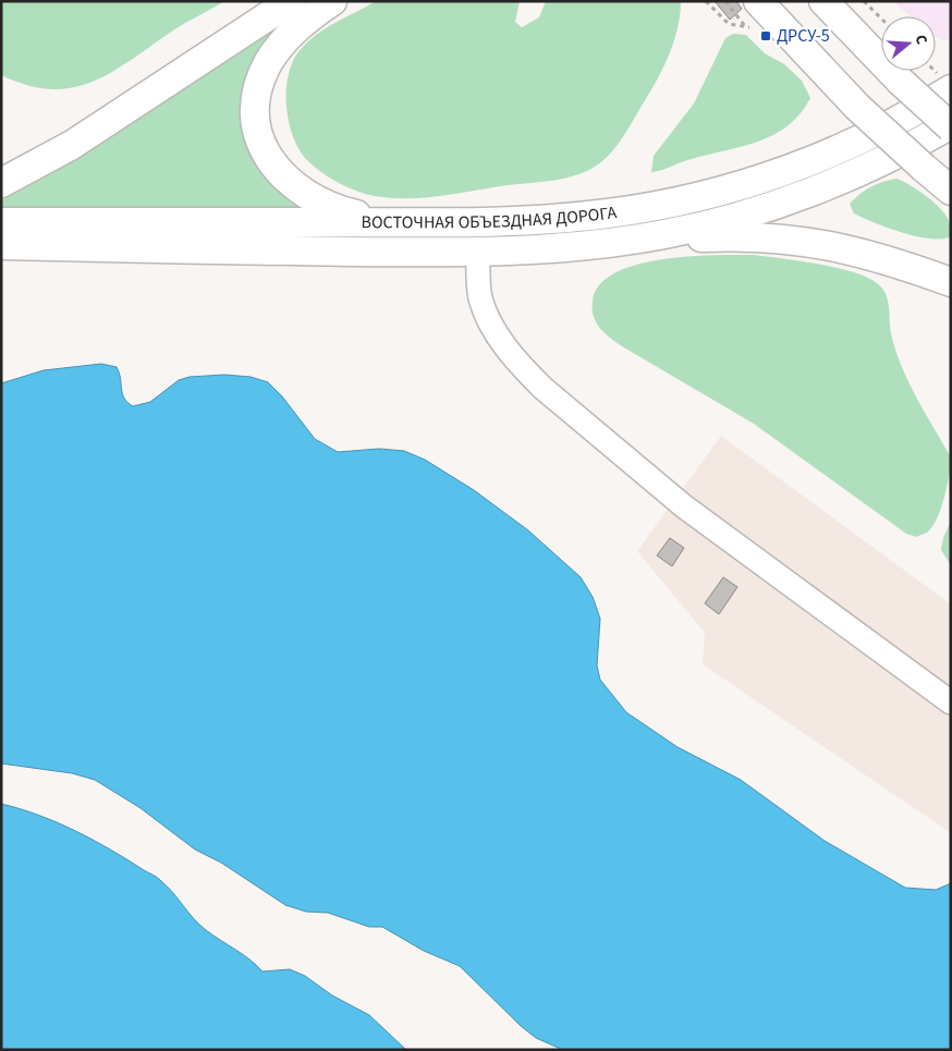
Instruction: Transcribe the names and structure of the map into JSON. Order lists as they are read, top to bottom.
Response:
{
  "streets": {
    "main road": ["ВОСТОЧНАЯ ОБЪЕЗДНАЯ ДОРОГА"]
  },
  "places": {
    "transit": ["ДРСУ-5"]
  },
  "north": "right"
}
